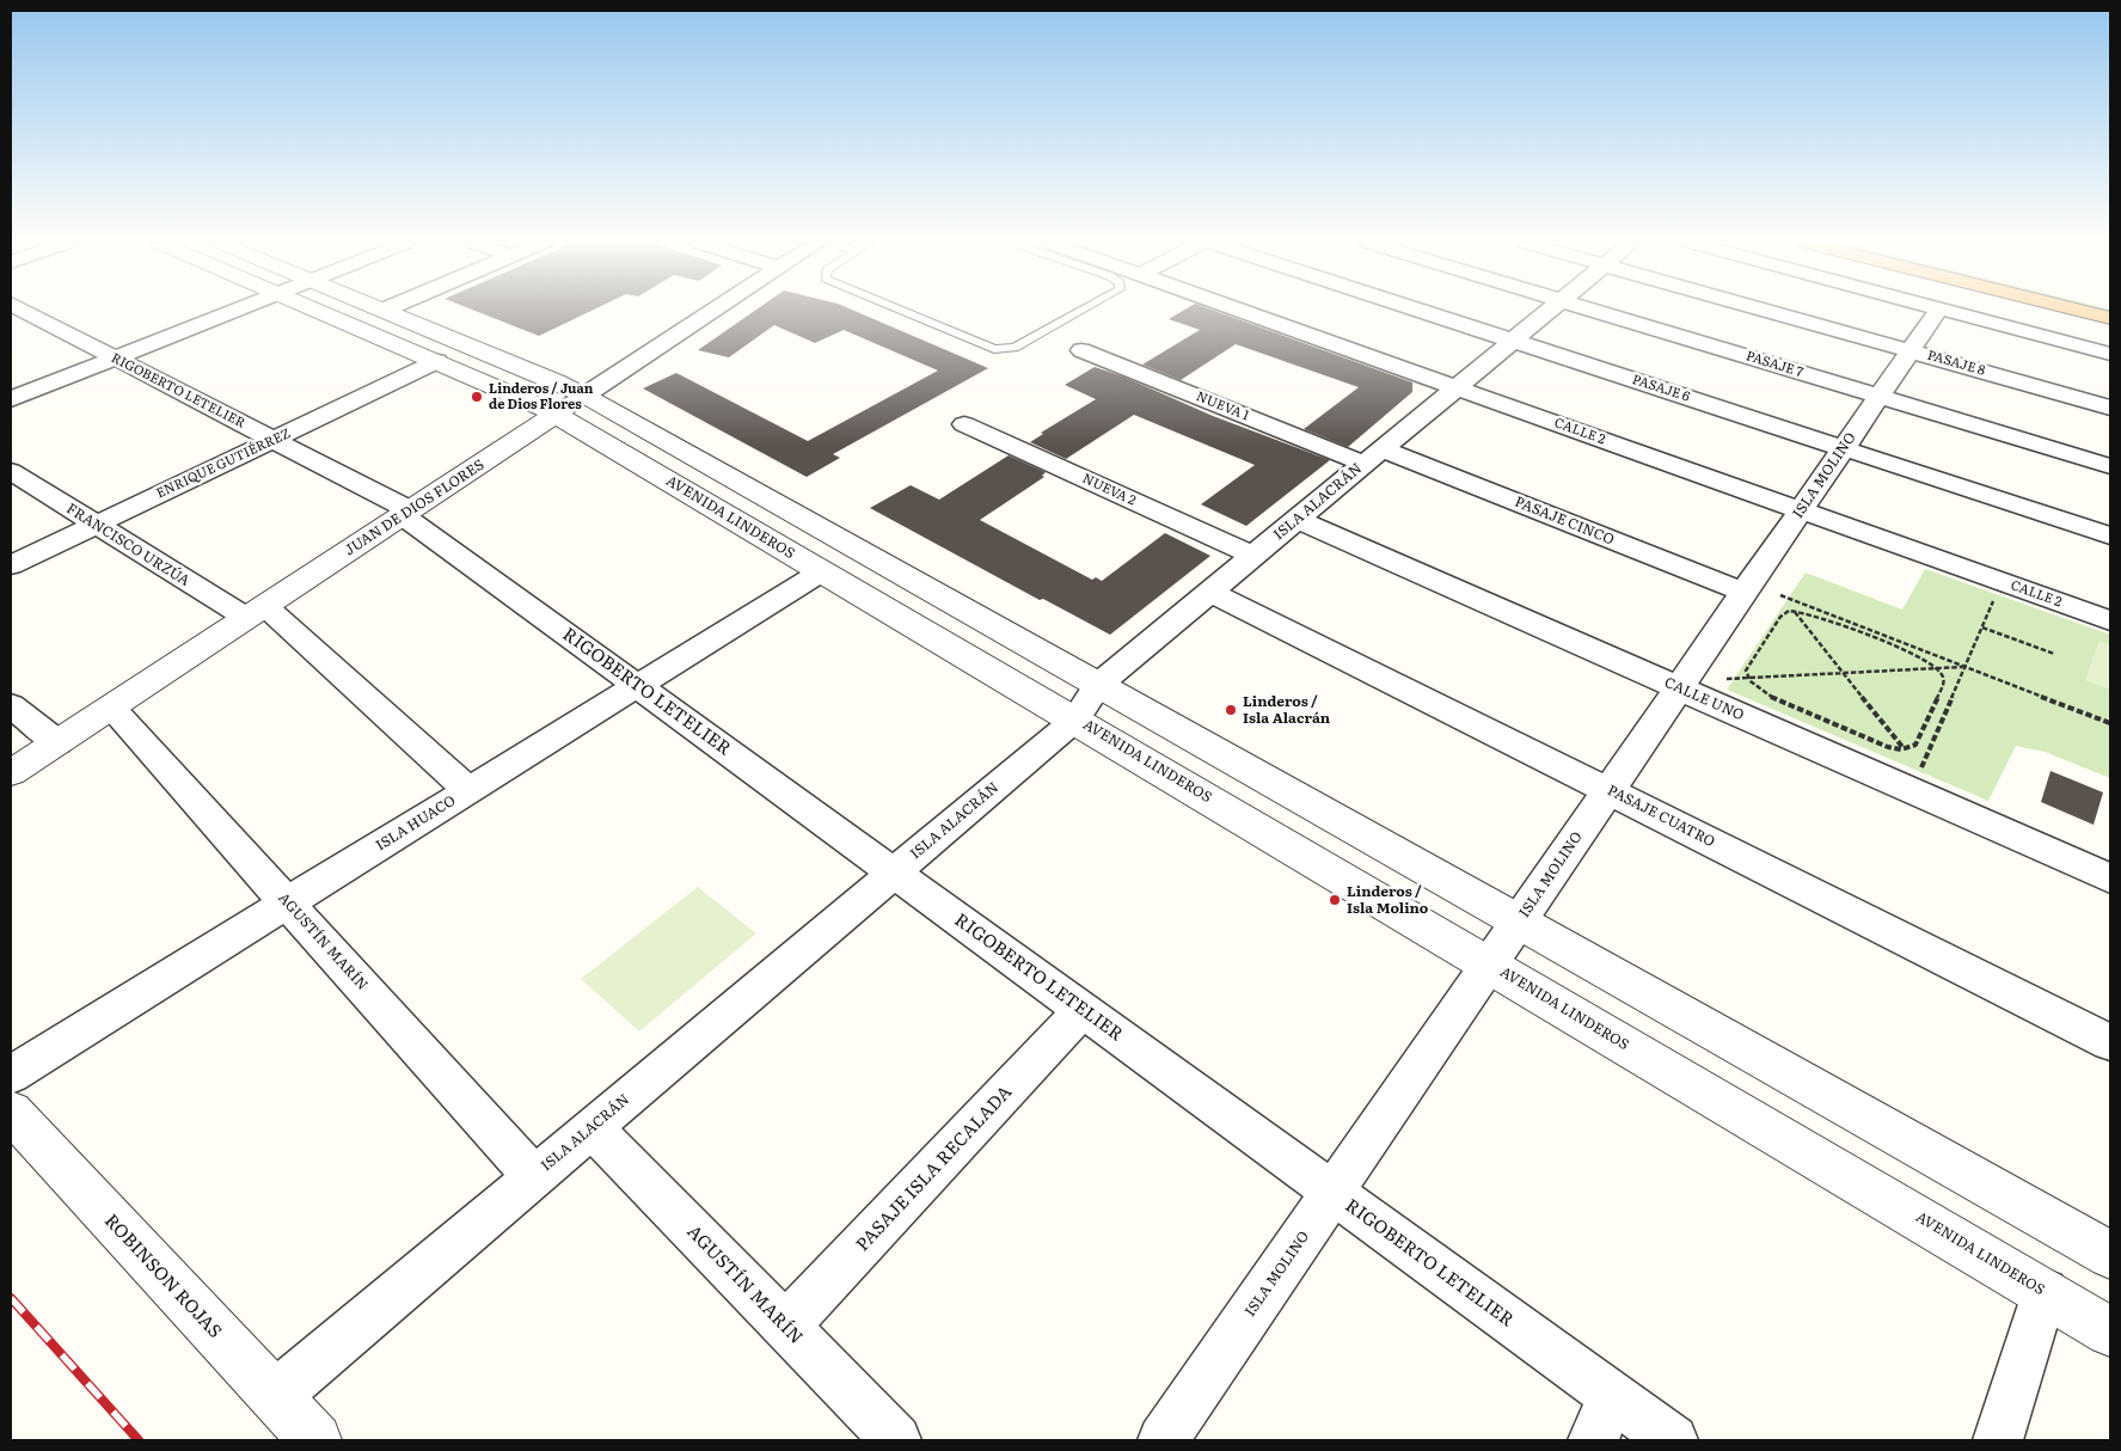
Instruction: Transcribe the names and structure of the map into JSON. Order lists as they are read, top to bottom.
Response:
{
  "streets": {
    "street": [
      "PASAJE 8",
      "PASAJE 7",
      "PASAJE 6",
      "RIGOBERTO LETELIER",
      "NUEVA 1",
      "CALLE 2",
      "ENRIQUE GUTIÉRREZ",
      "ISLA MOLINO",
      "NUEVA 2",
      "ISLA ALACRÁN",
      "JUAN DE DIOS FLORES",
      "AVENIDA LINDEROS",
      "PASAJE CINCO",
      "FRANCISCO URZÚA",
      "CALLE UNO",
      "PASAJE CUATRO",
      "ISLA HUACO",
      "AGUSTÍN MARÍN",
      "PASAJE ISLA RECALADA",
      "ROBINSON ROJAS"
    ]
  },
  "crossings": [
    ["PASAJE 8", "ISLA MOLINO"],
    ["PASAJE 7", "ISLA MOLINO"],
    ["PASAJE 6", "ISLA MOLINO"],
    ["PASAJE 6", "ISLA ALACRÁN"],
    ["RIGOBERTO LETELIER", "ENRIQUE GUTIÉRREZ"],
    ["RIGOBERTO LETELIER", "ISLA MOLINO"],
    ["RIGOBERTO LETELIER", "ISLA ALACRÁN"],
    ["RIGOBERTO LETELIER", "JUAN DE DIOS FLORES"],
    ["RIGOBERTO LETELIER", "ISLA HUACO"],
    ["RIGOBERTO LETELIER", "PASAJE ISLA RECALADA"],
    ["NUEVA 1", "ISLA ALACRÁN"],
    ["NUEVA 1", "PASAJE CINCO"],
    ["CALLE 2", "ISLA MOLINO"],
    ["CALLE 2", "ISLA ALACRÁN"],
    ["ENRIQUE GUTIÉRREZ", "AVENIDA LINDEROS"],
    ["ENRIQUE GUTIÉRREZ", "FRANCISCO URZÚA"],
    ["ISLA MOLINO", "AVENIDA LINDEROS"],
    ["ISLA MOLINO", "PASAJE CINCO"],
    ["ISLA MOLINO", "CALLE UNO"],
    ["ISLA MOLINO", "PASAJE CUATRO"],
    ["NUEVA 2", "ISLA ALACRÁN"],
    ["ISLA ALACRÁN", "AVENIDA LINDEROS"],
    ["ISLA ALACRÁN", "PASAJE CINCO"],
    ["ISLA ALACRÁN", "CALLE UNO"],
    ["ISLA ALACRÁN", "PASAJE CUATRO"],
    ["ISLA ALACRÁN", "AGUSTÍN MARÍN"],
    ["ISLA ALACRÁN", "ROBINSON ROJAS"],
    ["JUAN DE DIOS FLORES", "AVENIDA LINDEROS"],
    ["JUAN DE DIOS FLORES", "FRANCISCO URZÚA"],
    ["JUAN DE DIOS FLORES", "AGUSTÍN MARÍN"],
    ["AVENIDA LINDEROS", "ISLA HUACO"],
    ["FRANCISCO URZÚA", "ISLA HUACO"],
    ["ISLA HUACO", "AGUSTÍN MARÍN"],
    ["AGUSTÍN MARÍN", "PASAJE ISLA RECALADA"]
  ],
  "places": ["Linderos / Juan de Dios Flores", "Linderos / Isla Alacrán", "Linderos / Isla Molino"]
}
